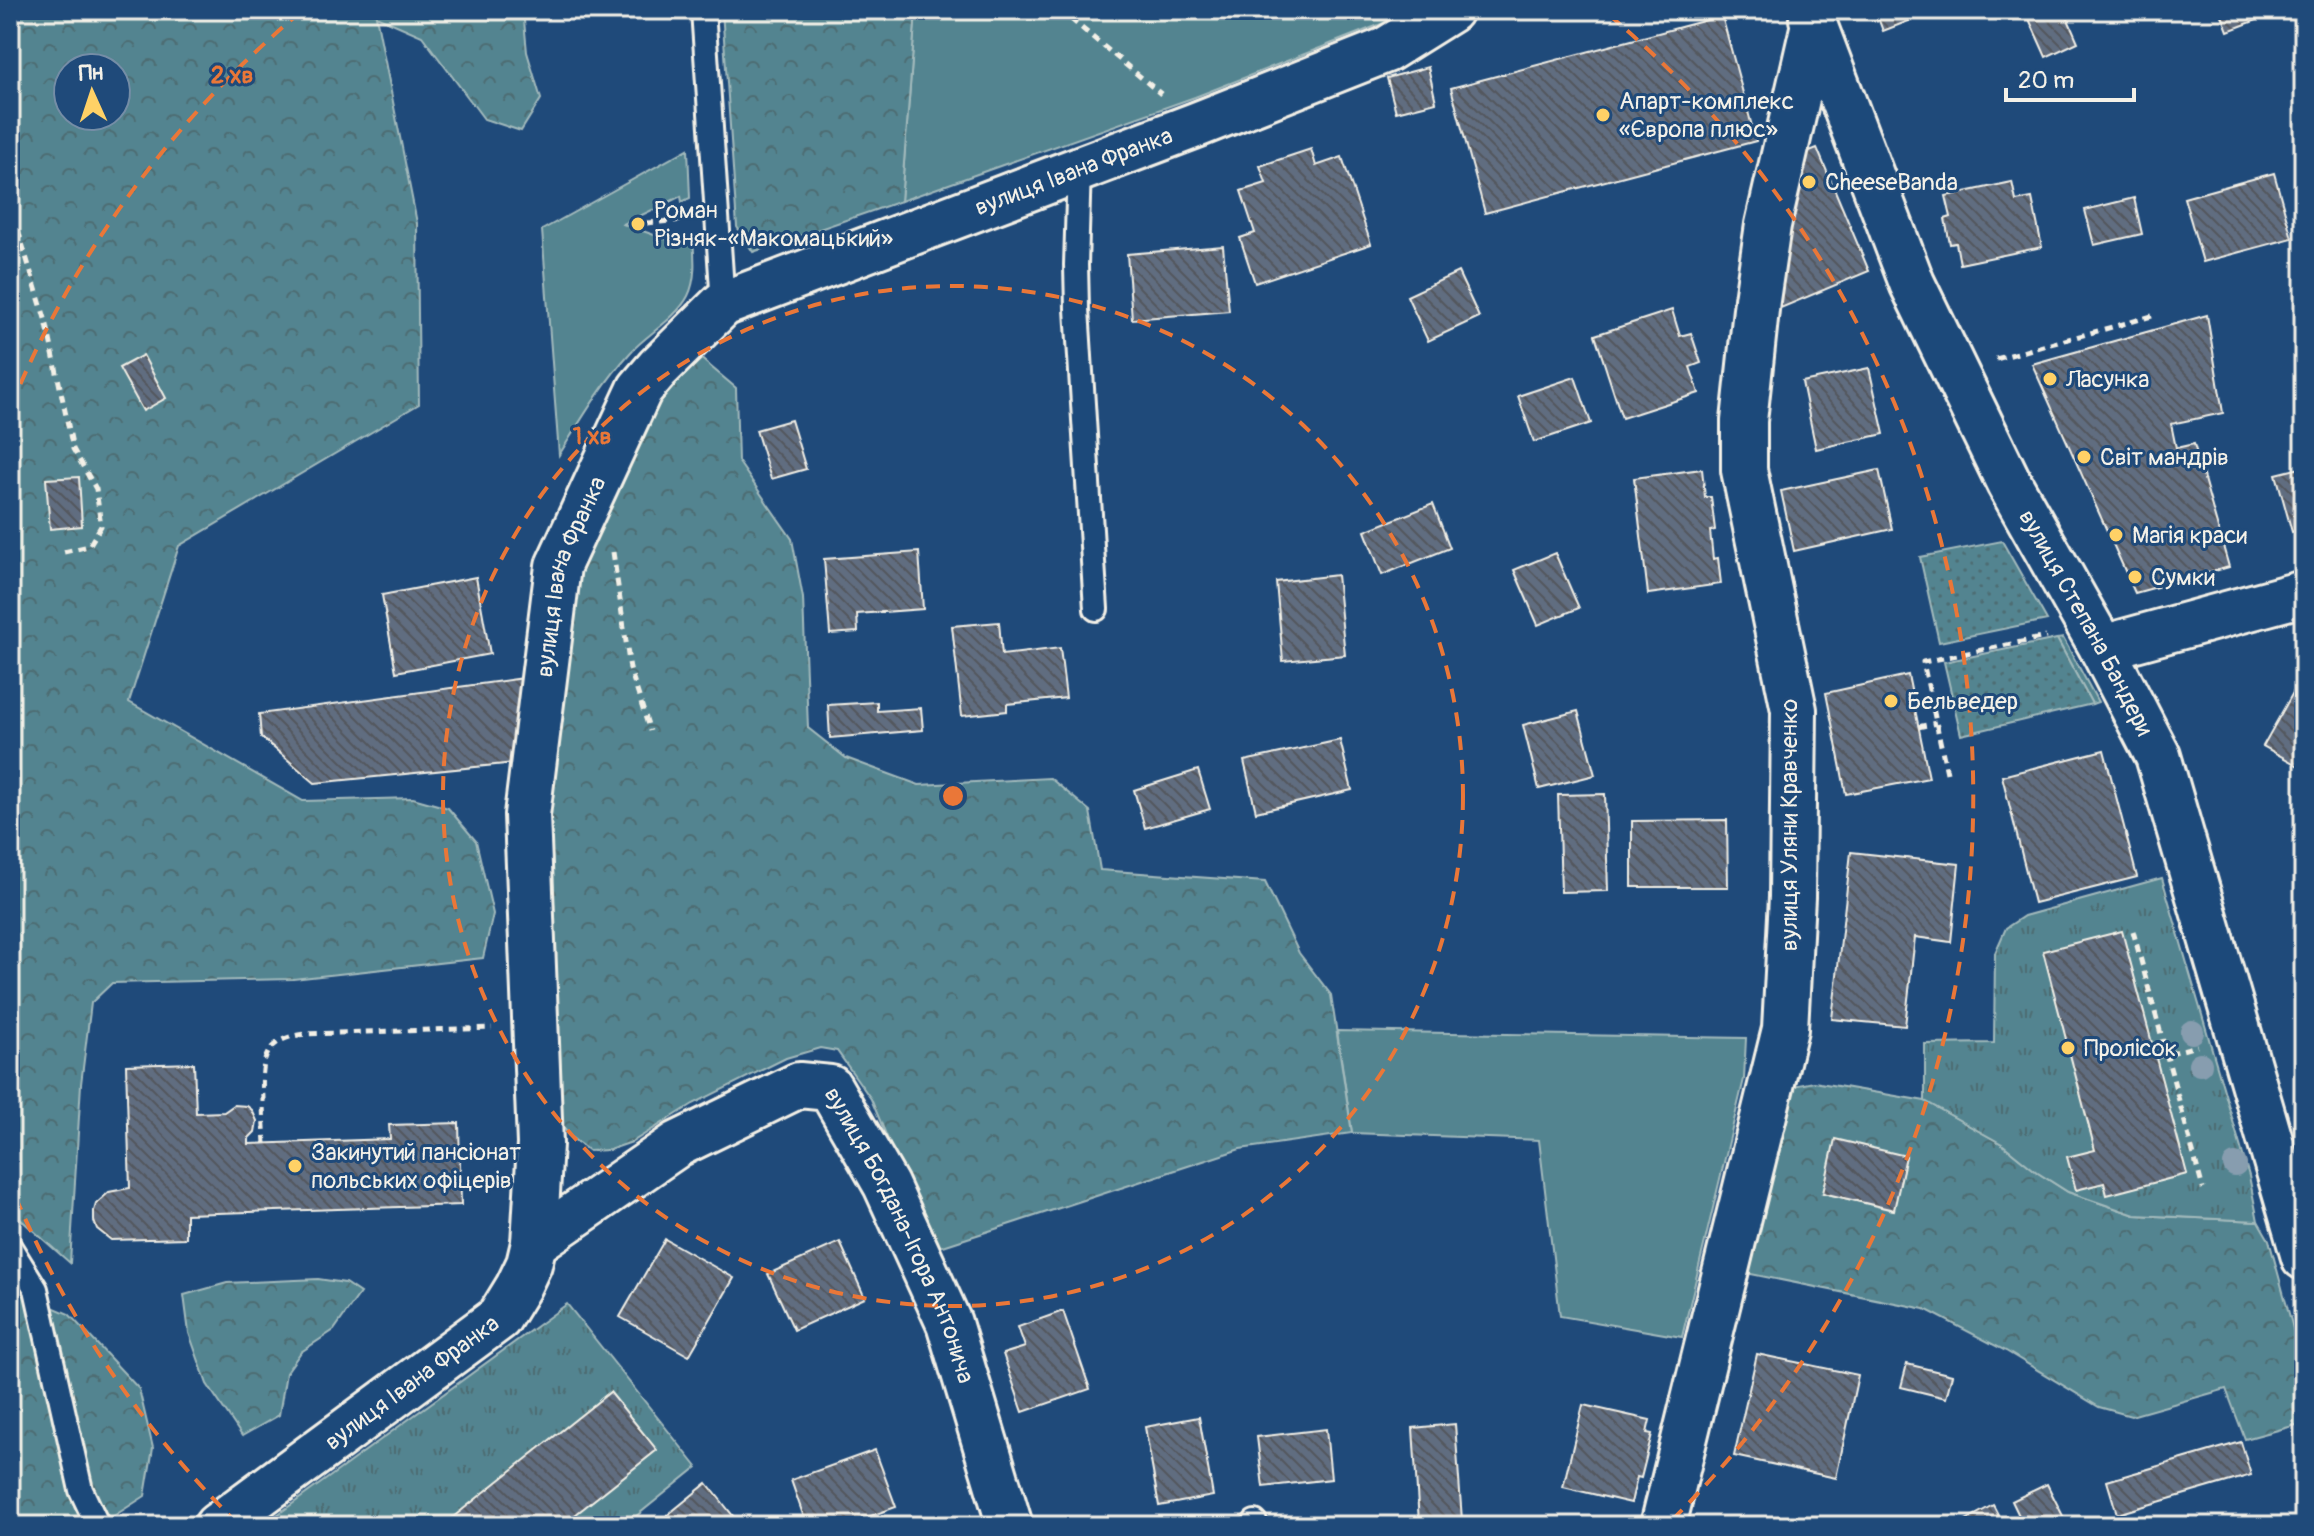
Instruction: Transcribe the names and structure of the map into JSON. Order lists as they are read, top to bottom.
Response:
{
  "streets": {
    "street": [
      "вулиця Івана Франка",
      "вулиця Степана Бандери",
      "вулиця Уляни Кравченко",
      "вулиця Богдана-Ігора Антонича"
    ]
  },
  "crossings": [
    ["вулиця Івана Франка", "вулиця Богдана-Ігора Антонича"],
    ["вулиця Степана Бандери", "вулиця Уляни Кравченко"]
  ],
  "places": [
    "Апарт-комплекс «Європа плюс»",
    "CheeseBanda",
    "Роман Різняк-«Макомацький»",
    "Ласунка",
    "Світ мандрів",
    "Магія краси",
    "Сумки",
    "Бельведер",
    "Пролісок",
    "Закинутий пансіонат польських офіцерів"
  ],
  "scale_bar": "20 m",
  "north": "top",
  "rings": ["2 хв", "1 хв"]
}
